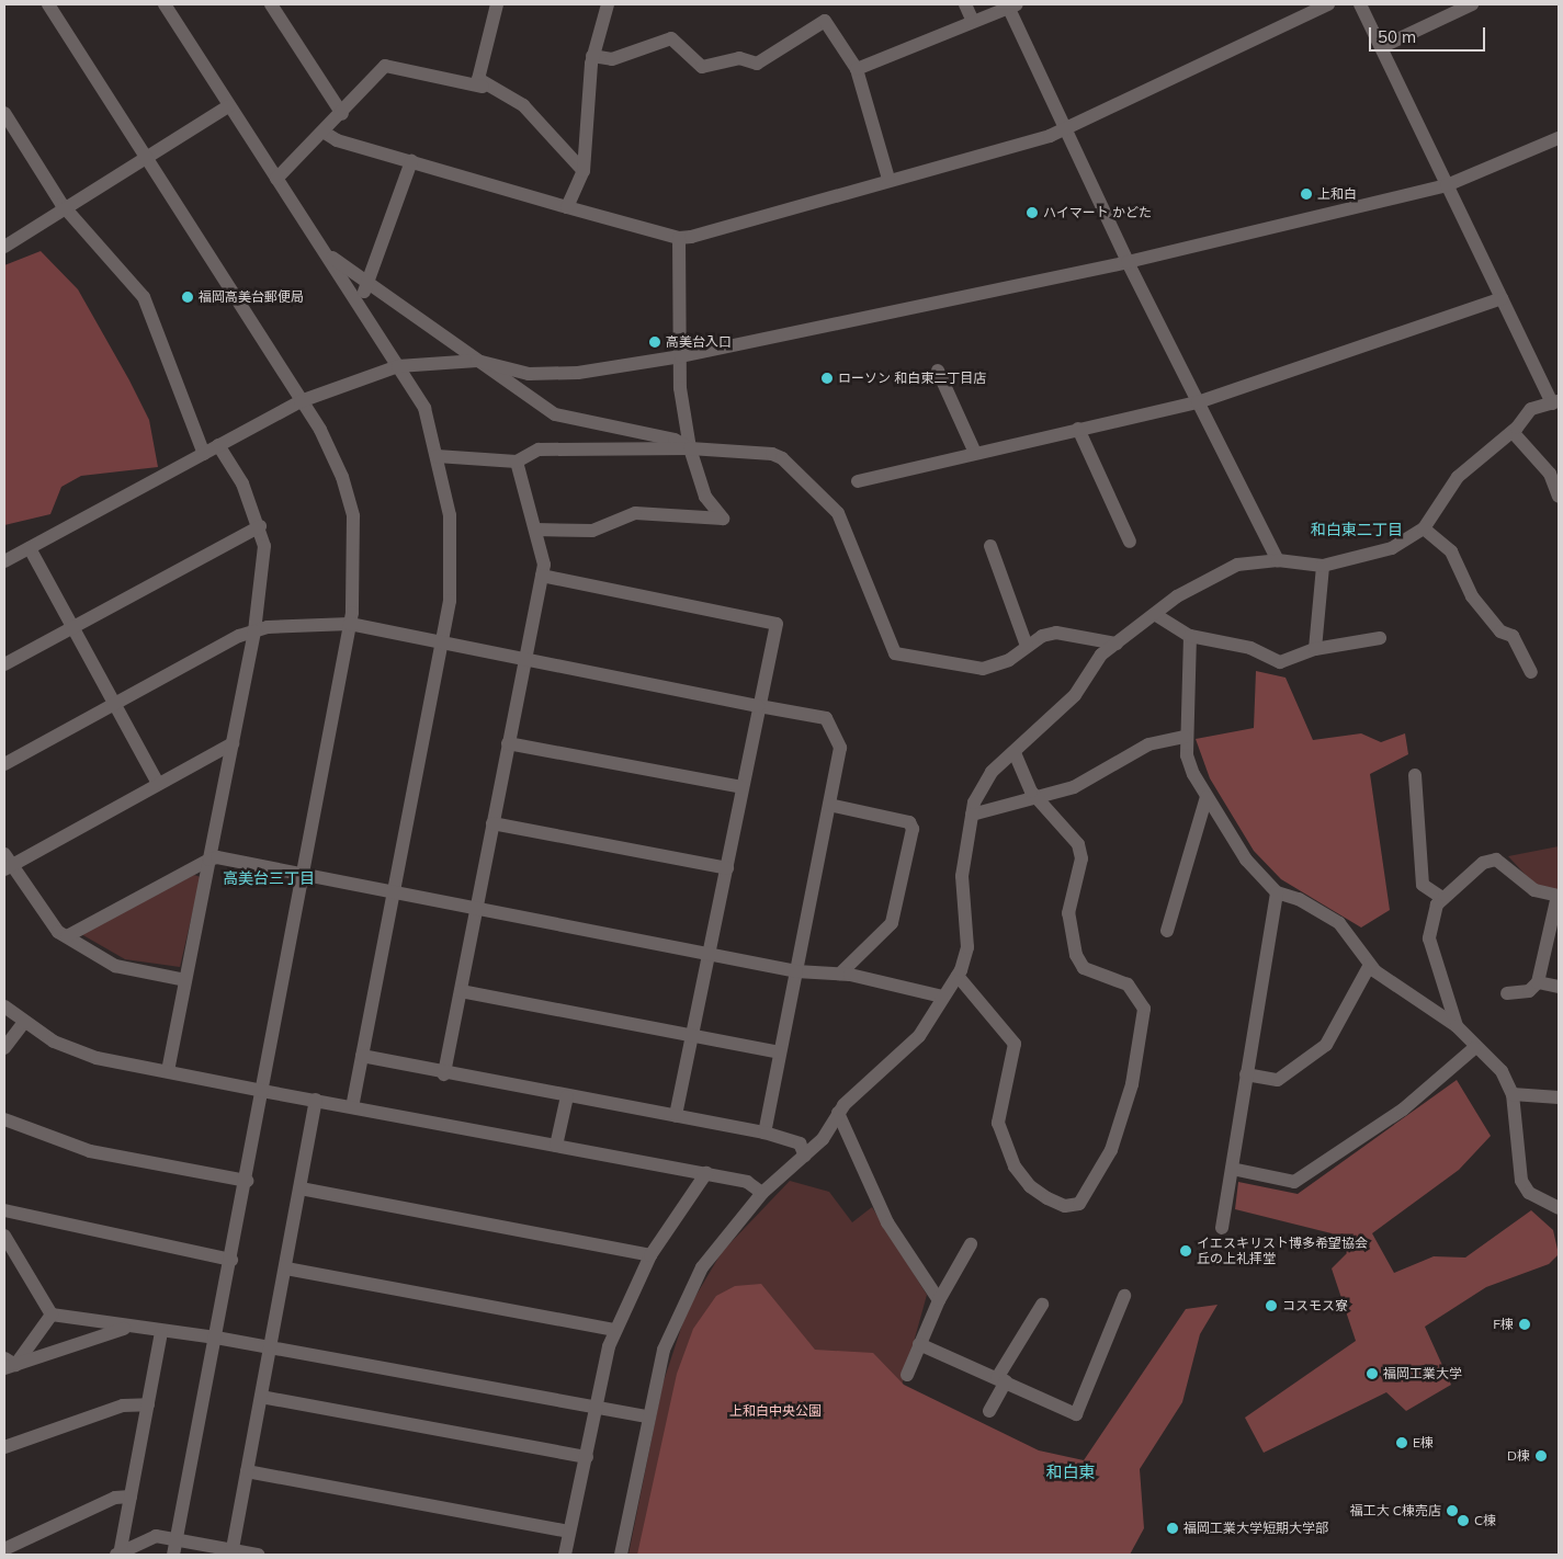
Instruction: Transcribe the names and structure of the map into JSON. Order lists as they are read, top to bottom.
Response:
{
  "districts": ["和白東二丁目", "高美台三丁目", "和白東"],
  "parks": ["上和白中央公園"],
  "places": [
    "上和白",
    "ハイマート かどた",
    "福岡高美台郵便局",
    "高美台入口",
    "ローソン 和白東二丁目店",
    "イエスキリスト博多希望協会 丘の上礼拝堂",
    "コスモス寮",
    "F棟",
    "福岡工業大学",
    "E棟",
    "D棟",
    "福工大 C棟売店",
    "C棟",
    "福岡工業大学短期大学部"
  ],
  "scale_bar": "50 m"
}
